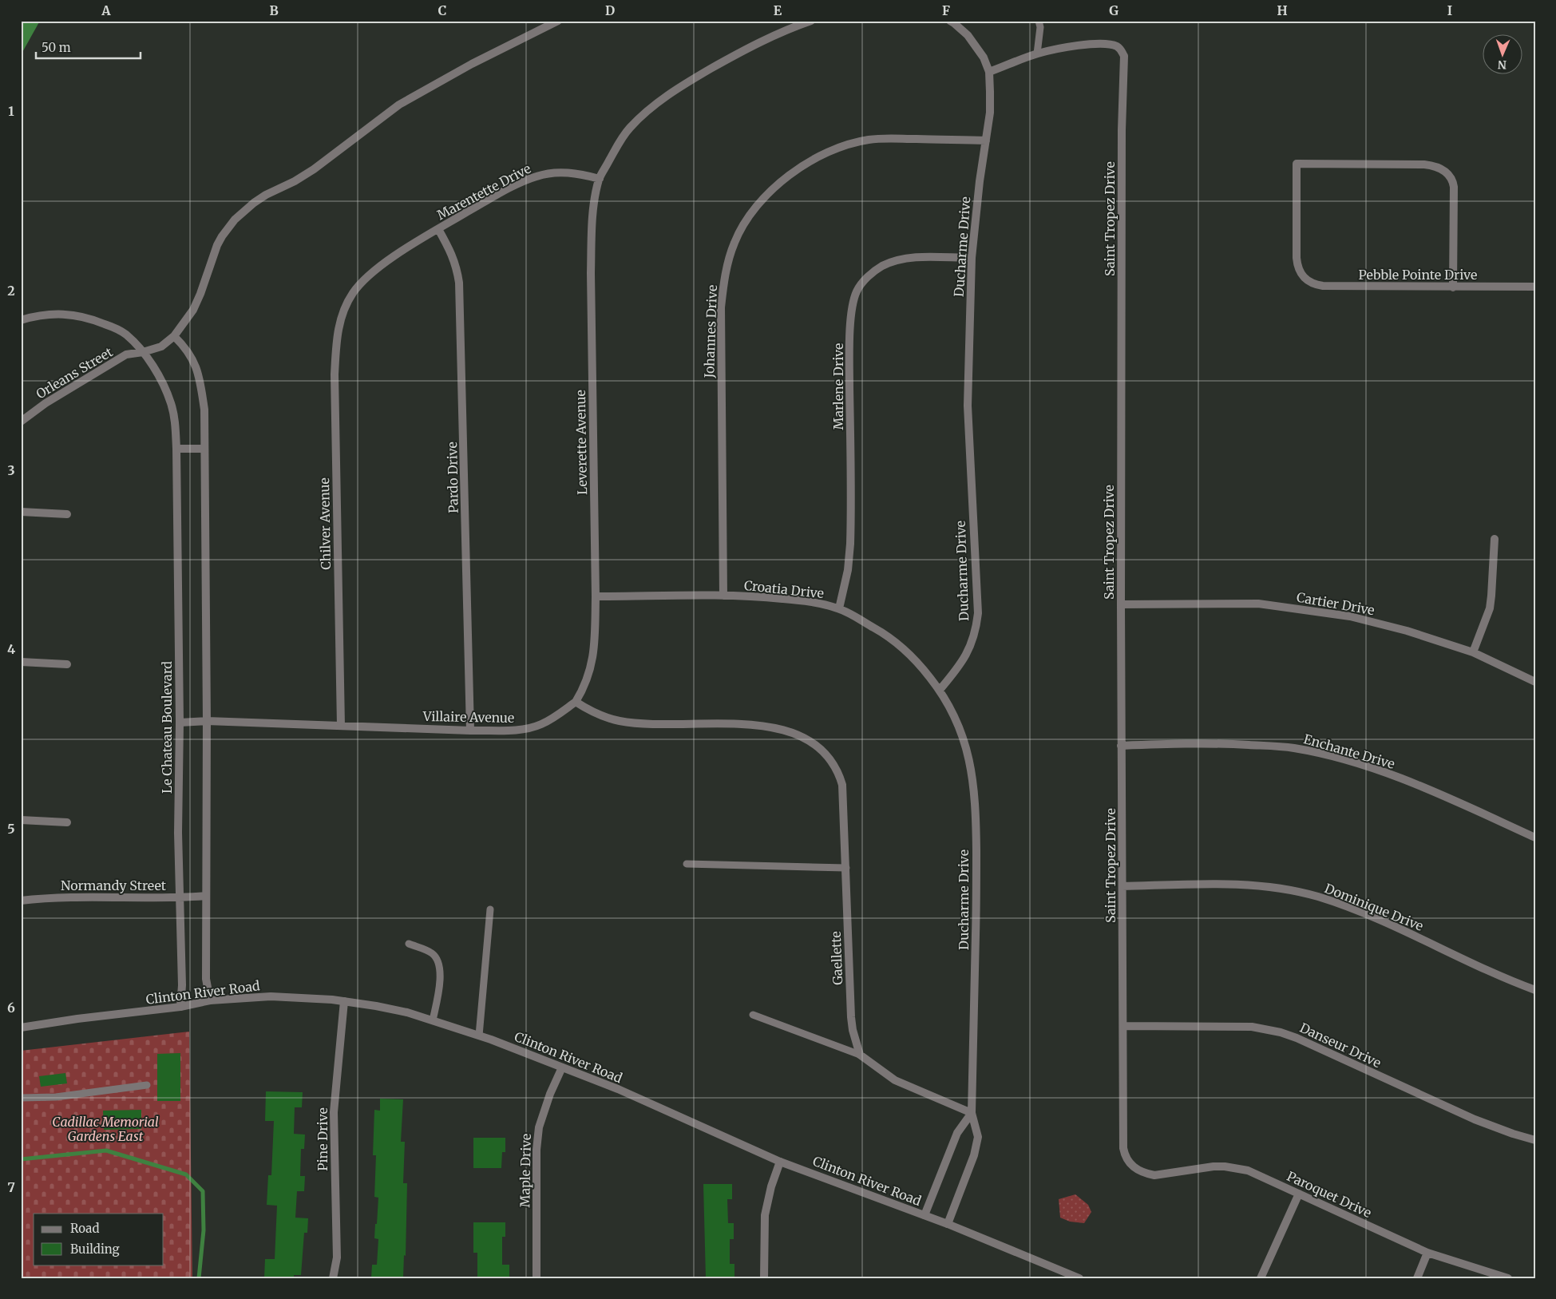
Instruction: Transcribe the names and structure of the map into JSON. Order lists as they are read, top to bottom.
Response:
{
  "streets": {
    "street": [
      "Marentette Drive",
      "Saint Tropez Drive",
      "Ducharme Drive",
      "Pebble Pointe Drive",
      "Johannes Drive",
      "Orleans Street",
      "Marlene Drive",
      "Leverette Avenue",
      "Pardo Drive",
      "Chilver Avenue",
      "Croatia Drive",
      "Cartier Drive",
      "Villaire Avenue",
      "Le Chateau Boulevard",
      "Enchante Drive",
      "Normandy Street",
      "Dominique Drive",
      "Gaellette",
      "Clinton River Road",
      "Danseur Drive",
      "Pine Drive",
      "Maple Drive",
      "Paroquet Drive"
    ]
  },
  "crossings": [
    ["Marentette Drive", "Leverette Avenue"],
    ["Marentette Drive", "Pardo Drive"],
    ["Marentette Drive", "Chilver Avenue"],
    ["Saint Tropez Drive", "Ducharme Drive"],
    ["Saint Tropez Drive", "Cartier Drive"],
    ["Saint Tropez Drive", "Enchante Drive"],
    ["Saint Tropez Drive", "Dominique Drive"],
    ["Saint Tropez Drive", "Danseur Drive"],
    ["Saint Tropez Drive", "Paroquet Drive"],
    ["Ducharme Drive", "Johannes Drive"],
    ["Ducharme Drive", "Marlene Drive"],
    ["Ducharme Drive", "Croatia Drive"],
    ["Ducharme Drive", "Clinton River Road"],
    ["Johannes Drive", "Croatia Drive"],
    ["Orleans Street", "Le Chateau Boulevard"],
    ["Marlene Drive", "Croatia Drive"],
    ["Leverette Avenue", "Croatia Drive"],
    ["Leverette Avenue", "Villaire Avenue"],
    ["Leverette Avenue", "Gaellette"],
    ["Pardo Drive", "Villaire Avenue"],
    ["Chilver Avenue", "Villaire Avenue"],
    ["Villaire Avenue", "Le Chateau Boulevard"],
    ["Villaire Avenue", "Gaellette"],
    ["Le Chateau Boulevard", "Normandy Street"],
    ["Le Chateau Boulevard", "Clinton River Road"],
    ["Clinton River Road", "Pine Drive"],
    ["Clinton River Road", "Maple Drive"]
  ],
  "parks": ["Cadillac Memorial Gardens East"],
  "legend": ["Road", "Building"],
  "scale_bar": "50 m",
  "north": "bottom",
  "grid": {
    "columns": [
      "A",
      "B",
      "C",
      "D",
      "E",
      "F",
      "G",
      "H",
      "I"
    ],
    "rows": [
      "1",
      "2",
      "3",
      "4",
      "5",
      "6",
      "7"
    ]
  }
}
